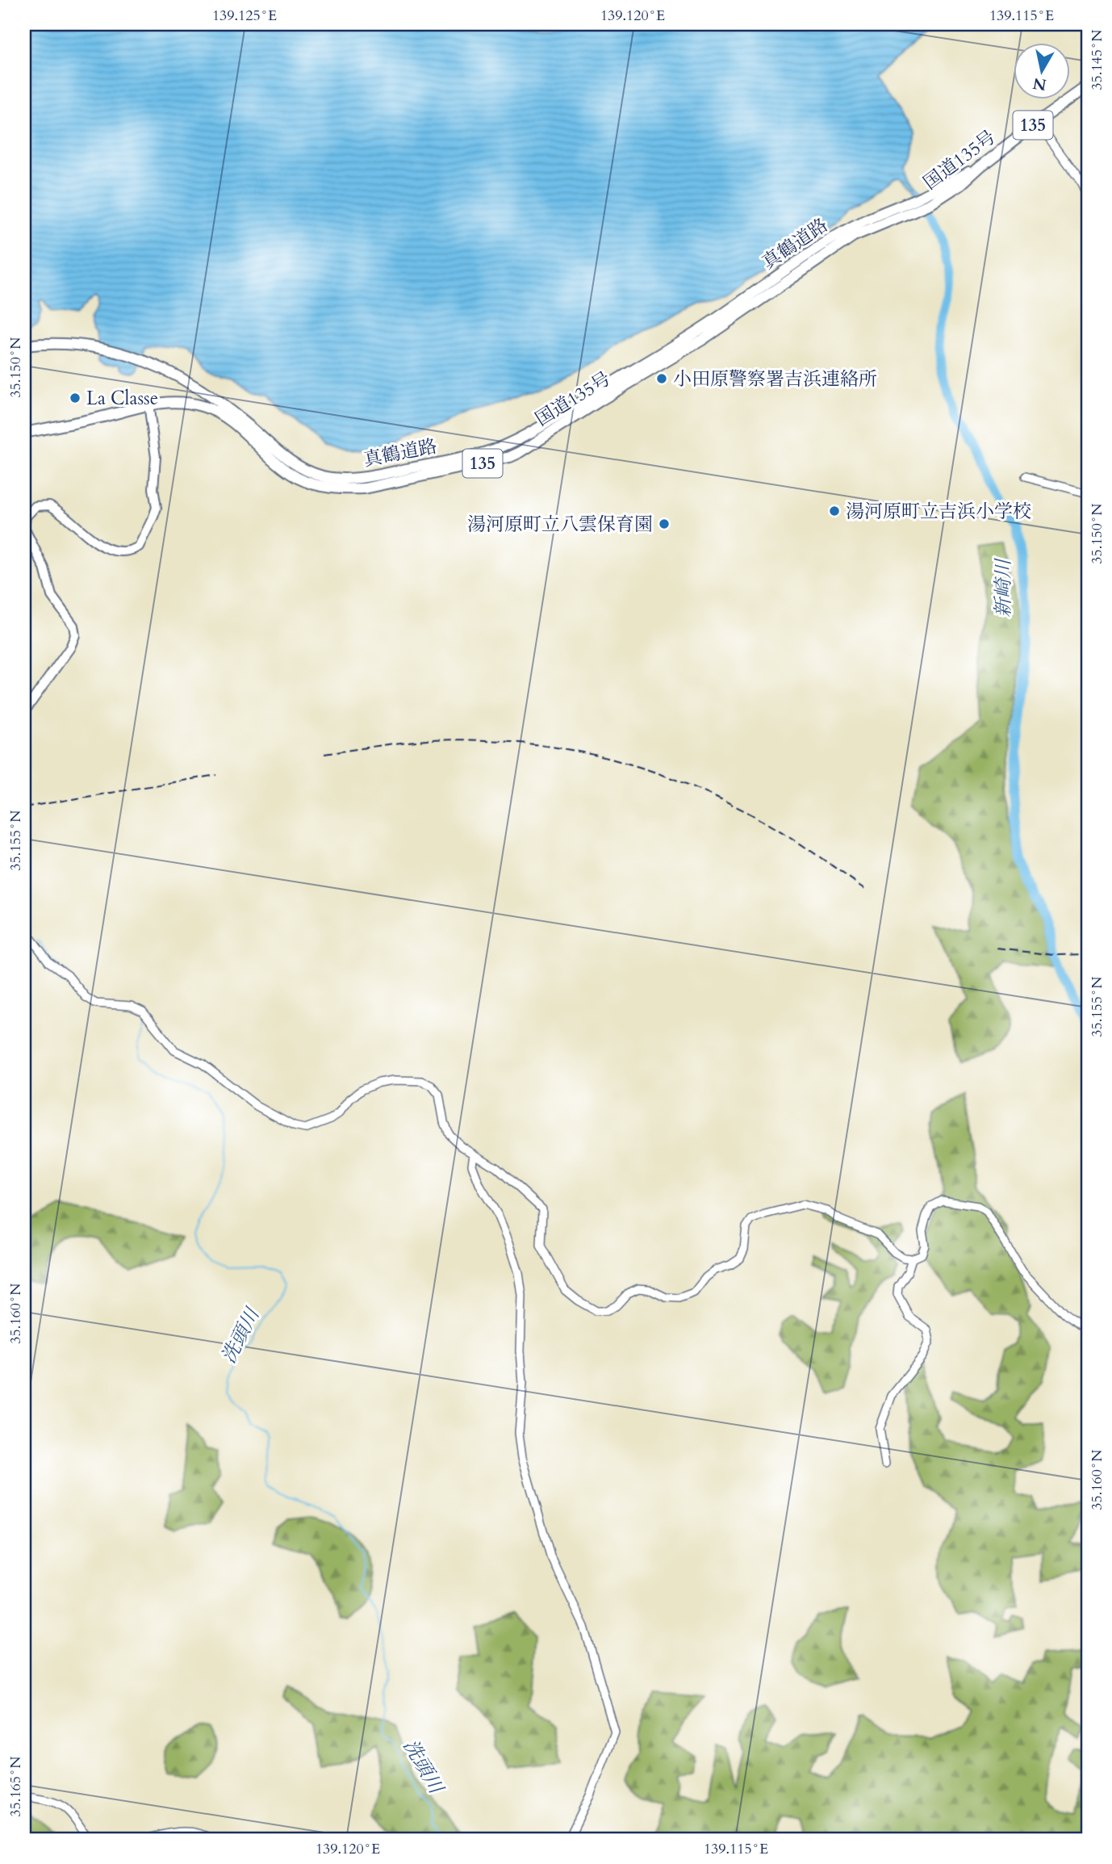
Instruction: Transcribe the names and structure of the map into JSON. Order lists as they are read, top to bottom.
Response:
{
  "streets": {
    "highway": ["135", "国道135号", "真鶴道路"]
  },
  "crossings": [
    ["国道135号", "真鶴道路"]
  ],
  "water": ["新崎川", "洗頭川"],
  "places": [
    "小田原警察署吉浜連絡所",
    "La Classe",
    "湯河原町立吉浜小学校",
    "湯河原町立八雲保育園"
  ],
  "north": "bottom",
  "coordinates": [
    "139.125°E",
    "139.120°E",
    "139.115°E",
    "35.145°N",
    "35.150°N",
    "35.155°N",
    "35.160°N",
    "35.165°N"
  ]
}
